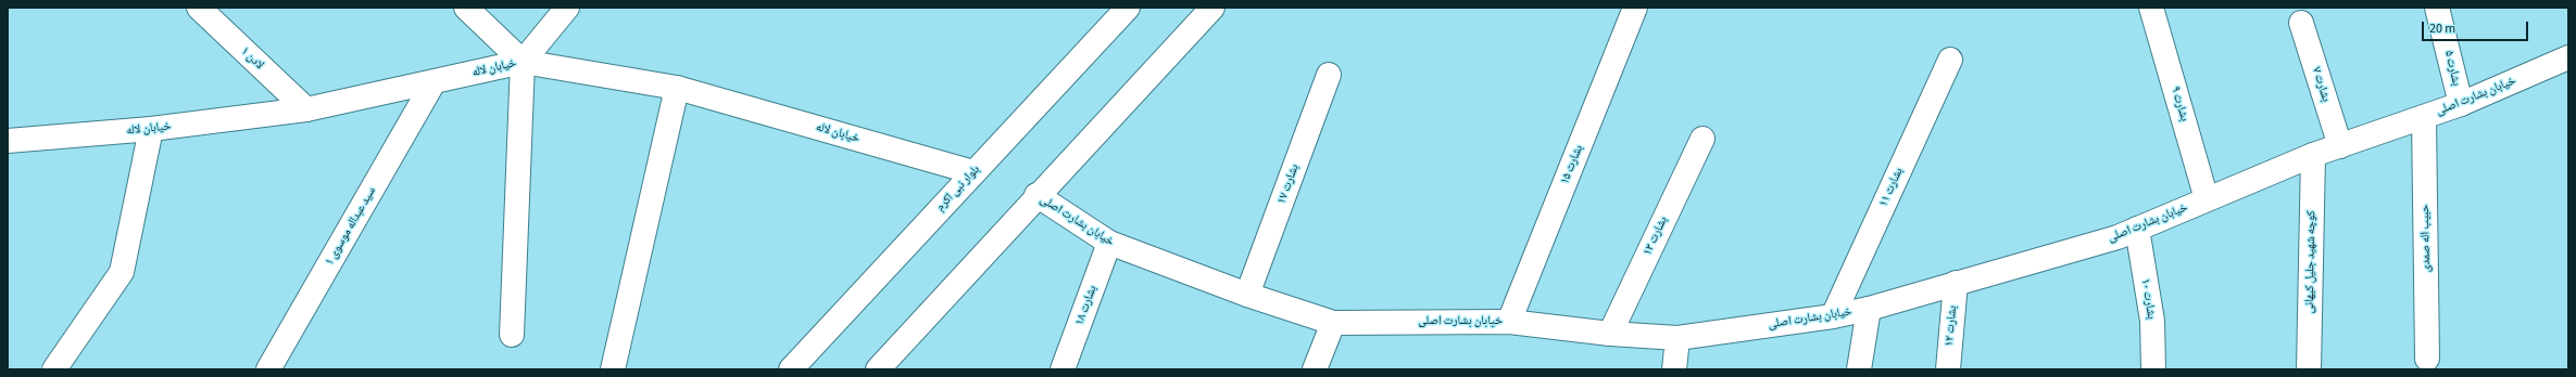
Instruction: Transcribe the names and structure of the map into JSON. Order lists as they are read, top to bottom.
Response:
{
  "streets": {
    "street": [
      "لادن ۱",
      "خیابان لاله",
      "بشارت ۵",
      "بشارت ۷",
      "خیابان بشارت اصلی",
      "بشارت ۹",
      "بشارت ۱۵",
      "بشارت ۱۷",
      "بشارت ۱۱",
      "بلوار نبی اکرم",
      "سید عبداله موسوی ۱",
      "بشارت ۱۳",
      "حبیب اله صمدی",
      "کوچه شهید جلیل کیهانی",
      "بشارت ۱۰",
      "بشارت ۱۸",
      "بشارت ۱۲"
    ]
  },
  "crossings": [
    ["لادن ۱", "خیابان لاله"],
    ["خیابان لاله", "بلوار نبی اکرم"],
    ["خیابان لاله", "سید عبداله موسوی ۱"],
    ["بشارت ۵", "خیابان بشارت اصلی"],
    ["بشارت ۷", "خیابان بشارت اصلی"],
    ["خیابان بشارت اصلی", "بشارت ۹"],
    ["خیابان بشارت اصلی", "بشارت ۱۵"],
    ["خیابان بشارت اصلی", "بشارت ۱۷"],
    ["خیابان بشارت اصلی", "بشارت ۱۱"],
    ["خیابان بشارت اصلی", "بشارت ۱۳"],
    ["خیابان بشارت اصلی", "حبیب اله صمدی"],
    ["خیابان بشارت اصلی", "کوچه شهید جلیل کیهانی"],
    ["خیابان بشارت اصلی", "بشارت ۱۰"],
    ["خیابان بشارت اصلی", "بشارت ۱۸"],
    ["خیابان بشارت اصلی", "بشارت ۱۲"]
  ],
  "scale_bar": "20 m"
}
